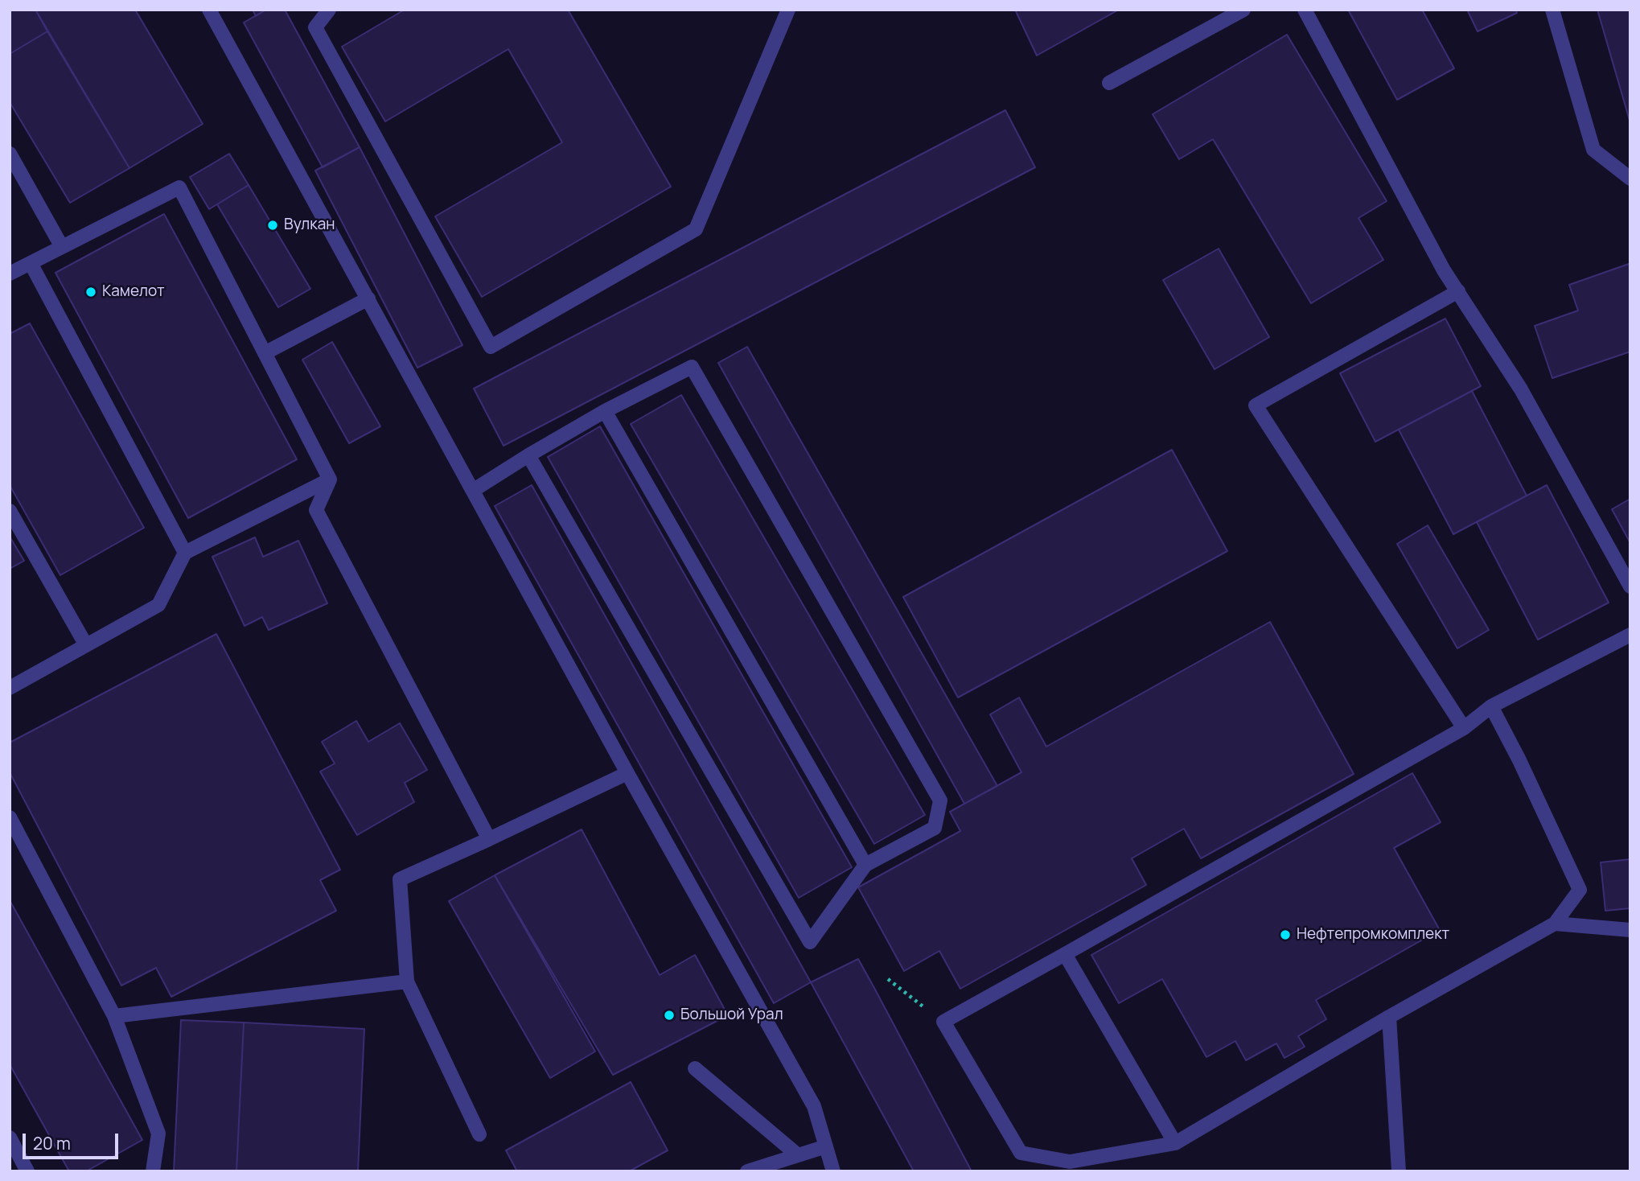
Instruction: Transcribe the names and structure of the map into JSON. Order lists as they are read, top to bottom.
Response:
{
  "places": [
    "Вулкан",
    "Камелот",
    "Нефтепромкомплект",
    "Большой Урал"
  ],
  "scale_bar": "20 m"
}
